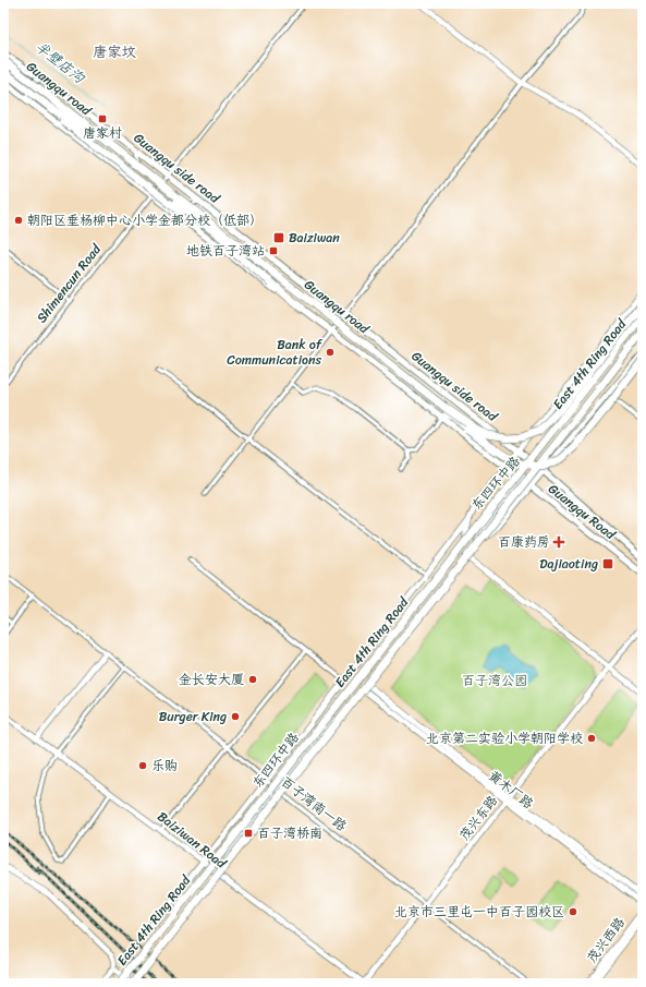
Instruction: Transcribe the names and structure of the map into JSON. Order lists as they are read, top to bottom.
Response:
{
  "streets": {
    "highway": ["Guangqu road", "East 4th Ring Road"],
    "main road": [
      "Guangqu side road",
      "东四环中路",
      "Guangqu Road",
      "黄木厂路",
      "茂兴东路",
      "Baiziwan Road",
      "茂兴西路"
    ],
    "street": ["Shimencun Road", "百子湾南一路"]
  },
  "crossings": [
    ["Guangqu road", "Guangqu side road"],
    ["Guangqu side road", "Shimencun Road"],
    ["Guangqu side road", "东四环中路"],
    ["Guangqu side road", "Guangqu Road"],
    ["东四环中路", "Guangqu Road"],
    ["东四环中路", "黄木厂路"],
    ["东四环中路", "百子湾南一路"],
    ["东四环中路", "Baiziwan Road"],
    ["黄木厂路", "茂兴东路"],
    ["百子湾南一路", "茂兴东路"],
    ["茂兴东路", "Baiziwan Road"]
  ],
  "districts": ["唐家坟"],
  "water": ["半壁店沟"],
  "parks": ["百子湾公园"],
  "places": {
    "transit": [
      "唐家村",
      "Baiziwan",
      "地铁百子湾站",
      "Dajiaoting",
      "百子湾桥南"
    ],
    "other": [
      "朝阳区垂杨柳中心小学金都分校（低部）",
      "Bank of Communications",
      "金长安大厦",
      "Burger King",
      "北京第二实验小学朝阳学校",
      "乐购",
      "北京市三里屯一中百子园校区"
    ],
    "health": ["百康药房"]
  }
}
